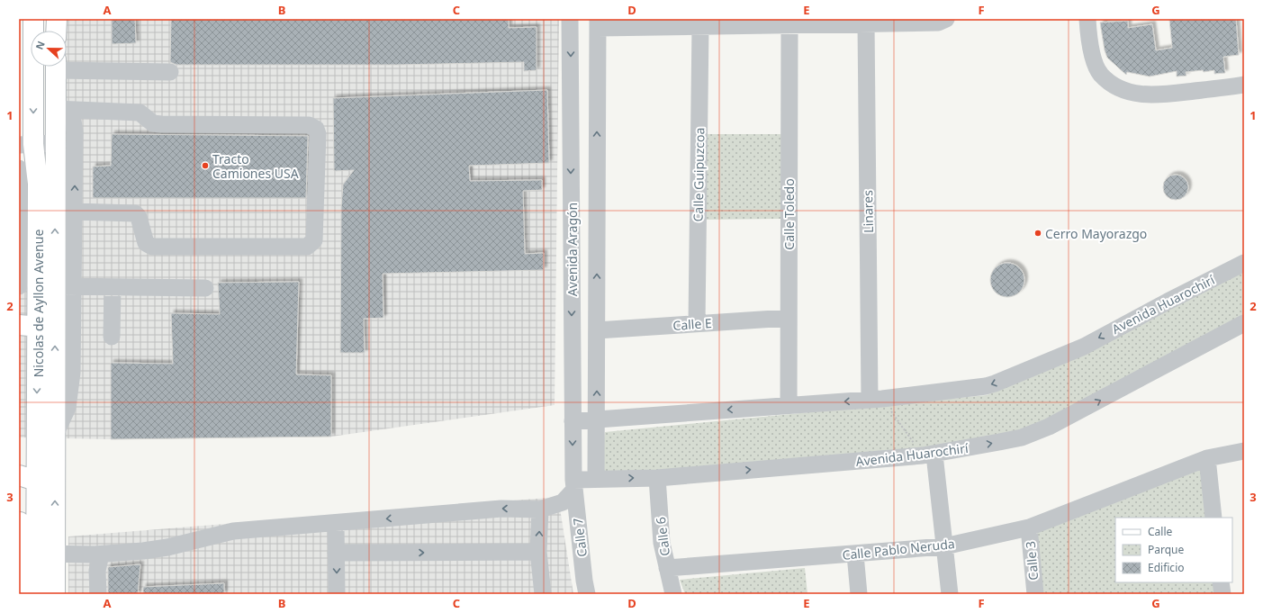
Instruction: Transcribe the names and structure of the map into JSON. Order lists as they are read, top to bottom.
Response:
{
  "streets": {
    "main road": ["Nicolas de Ayllon Avenue"],
    "street": [
      "Calle Guipuzcoa",
      "Linares",
      "Calle Toledo",
      "Avenida Aragón",
      "Avenida Huarochirí",
      "Calle E",
      "Calle 6",
      "Calle 7",
      "Calle Pablo Neruda",
      "Calle 3"
    ]
  },
  "crossings": [
    ["Calle Guipuzcoa", "Calle E"],
    ["Linares", "Avenida Huarochirí"],
    ["Calle Toledo", "Avenida Huarochirí"],
    ["Calle Toledo", "Calle E"],
    ["Avenida Aragón", "Avenida Huarochirí"],
    ["Avenida Aragón", "Calle E"],
    ["Avenida Aragón", "Calle 7"],
    ["Avenida Huarochirí", "Calle 6"],
    ["Avenida Huarochirí", "Calle 7"],
    ["Calle 6", "Calle Pablo Neruda"],
    ["Calle Pablo Neruda", "Calle 3"]
  ],
  "places": ["Tracto Camiones USA", "Cerro Mayorazgo"],
  "legend": ["Calle", "Parque", "Edificio"],
  "north": "left",
  "grid": {
    "columns": [
      "A",
      "B",
      "C",
      "D",
      "E",
      "F",
      "G"
    ],
    "rows": ["1", "2", "3"]
  }
}
